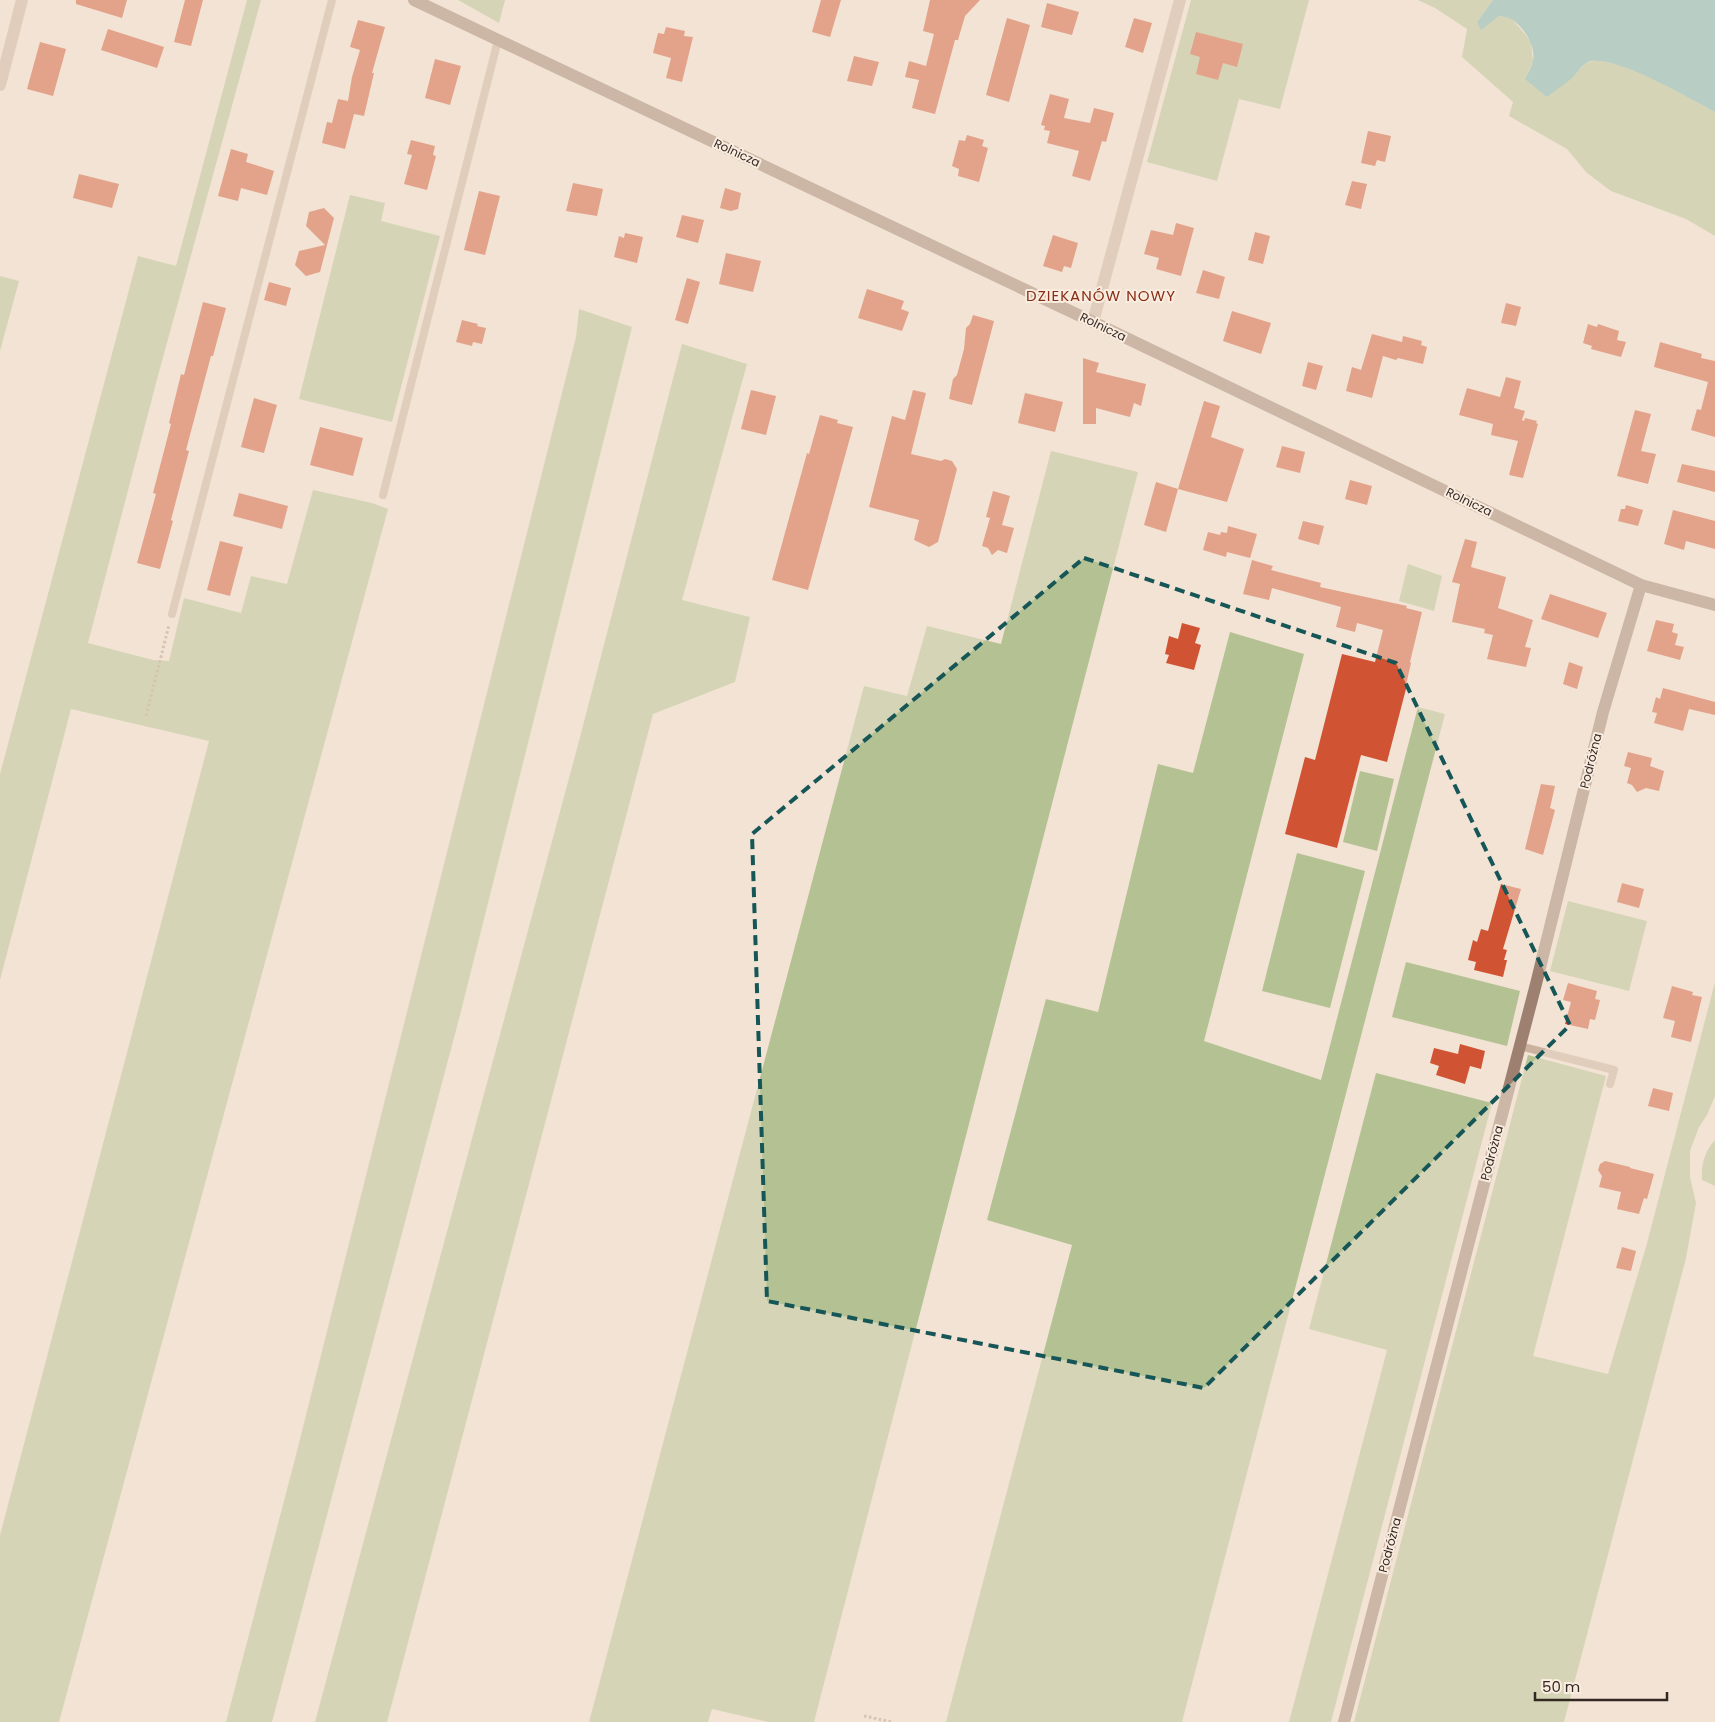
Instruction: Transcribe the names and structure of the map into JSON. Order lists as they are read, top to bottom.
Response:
{
  "streets": {
    "street": ["Rolnicza", "Podróżna"]
  },
  "crossings": [
    ["Rolnicza", "Podróżna"]
  ],
  "districts": ["DZIEKANÓW NOWY"],
  "scale_bar": "50 m"
}
